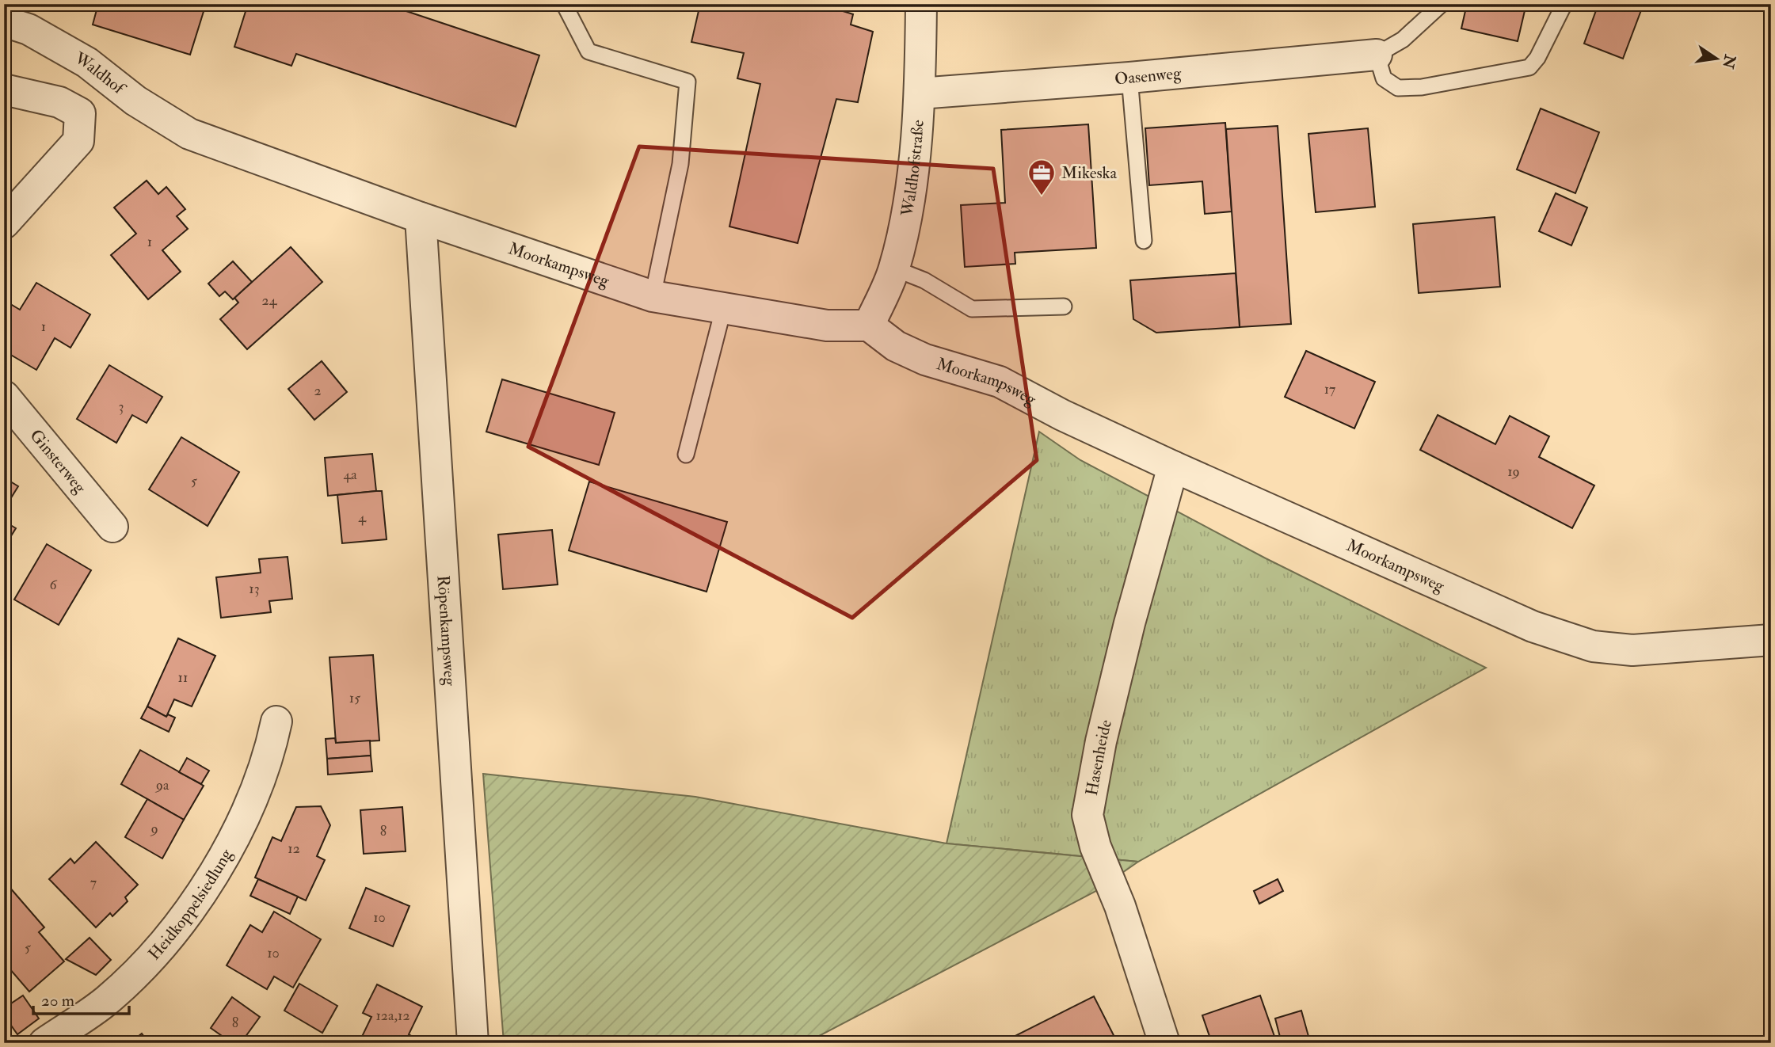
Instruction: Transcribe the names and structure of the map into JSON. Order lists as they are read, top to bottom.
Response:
{
  "streets": {
    "street": [
      "Waldhof",
      "Oasenweg",
      "Waldhofstraße",
      "Moorkampsweg",
      "Ginsterweg",
      "Röpenkampsweg",
      "Hasenheide",
      "Heidkoppelsiedlung"
    ]
  },
  "crossings": [
    ["Waldhof", "Moorkampsweg"],
    ["Oasenweg", "Waldhofstraße"],
    ["Waldhofstraße", "Moorkampsweg"],
    ["Moorkampsweg", "Röpenkampsweg"],
    ["Moorkampsweg", "Hasenheide"]
  ],
  "places": {
    "office": ["Mikeska"]
  },
  "house_numbers": [
    "1",
    "24",
    "1",
    "17",
    "2",
    "3",
    "19",
    "4a",
    "5",
    "4",
    "6",
    "13",
    "11",
    "15",
    "9a",
    "9",
    "8",
    "12",
    "7",
    "10",
    "5",
    "10",
    "12a,12",
    "8"
  ],
  "scale_bar": "20 m",
  "north": "right"
}
